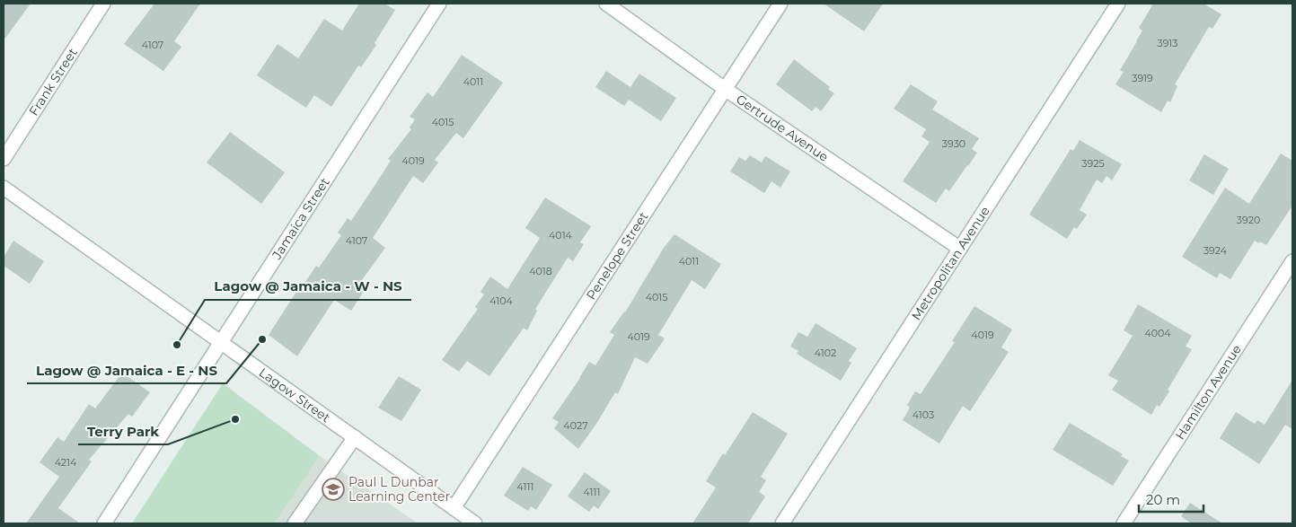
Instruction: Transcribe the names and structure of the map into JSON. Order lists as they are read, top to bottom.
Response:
{
  "streets": {
    "street": [
      "Frank Street",
      "Gertrude Avenue",
      "Jamaica Street",
      "Penelope Street",
      "Metropolitan Avenue",
      "Hamilton Avenue",
      "Lagow Street"
    ]
  },
  "crossings": [
    ["Gertrude Avenue", "Penelope Street"],
    ["Gertrude Avenue", "Metropolitan Avenue"],
    ["Jamaica Street", "Lagow Street"],
    ["Penelope Street", "Lagow Street"]
  ],
  "places": {
    "other": ["Lagow @ Jamaica - E - NS", "Lagow @ Jamaica - W - NS", "Terry Park"],
    "school or university": ["Paul L Dunbar Learning Center"]
  },
  "house_numbers": [
    "3913",
    "4107",
    "3919",
    "4011",
    "4015",
    "3930",
    "4019",
    "3925",
    "3920",
    "4014",
    "4107",
    "3924",
    "4011",
    "4018",
    "4015",
    "4104",
    "4004",
    "4019",
    "4019",
    "4102",
    "4103",
    "4027",
    "4214",
    "4111",
    "4111"
  ],
  "scale_bar": "20 m"
}
